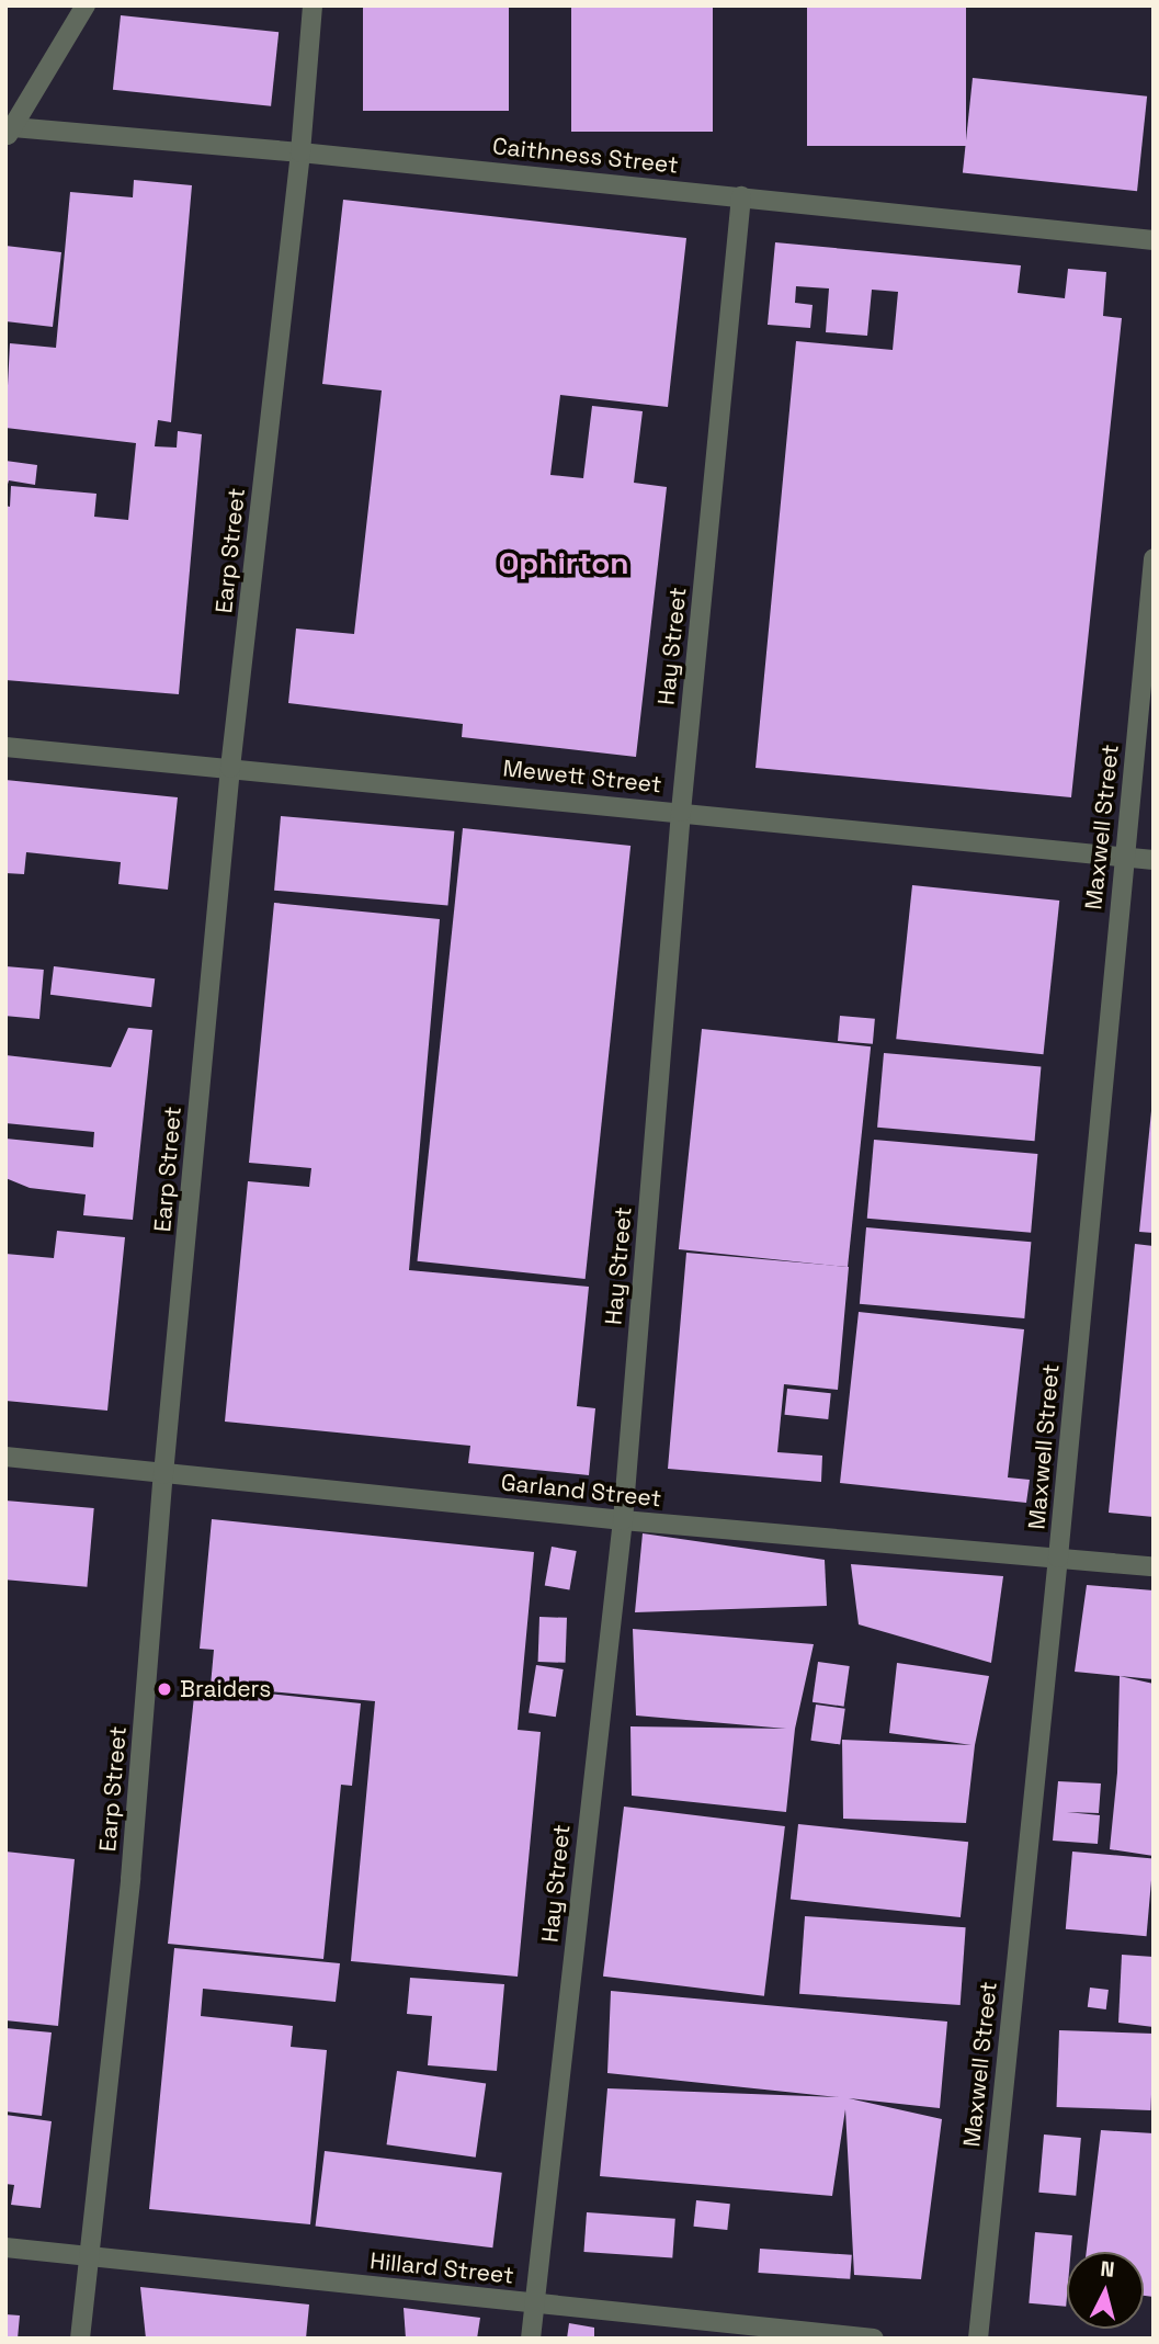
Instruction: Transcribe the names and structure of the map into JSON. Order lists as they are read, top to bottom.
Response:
{
  "streets": {
    "street": [
      "Caithness Street",
      "Earp Street",
      "Hay Street",
      "Mewett Street",
      "Maxwell Street",
      "Garland Street",
      "Hillard Street"
    ]
  },
  "crossings": [
    ["Caithness Street", "Earp Street"],
    ["Caithness Street", "Hay Street"],
    ["Earp Street", "Mewett Street"],
    ["Earp Street", "Garland Street"],
    ["Earp Street", "Hillard Street"],
    ["Hay Street", "Mewett Street"],
    ["Hay Street", "Garland Street"],
    ["Hay Street", "Hillard Street"],
    ["Mewett Street", "Maxwell Street"],
    ["Maxwell Street", "Garland Street"]
  ],
  "districts": ["Ophirton"],
  "places": ["Braiders"],
  "north": "top"
}
